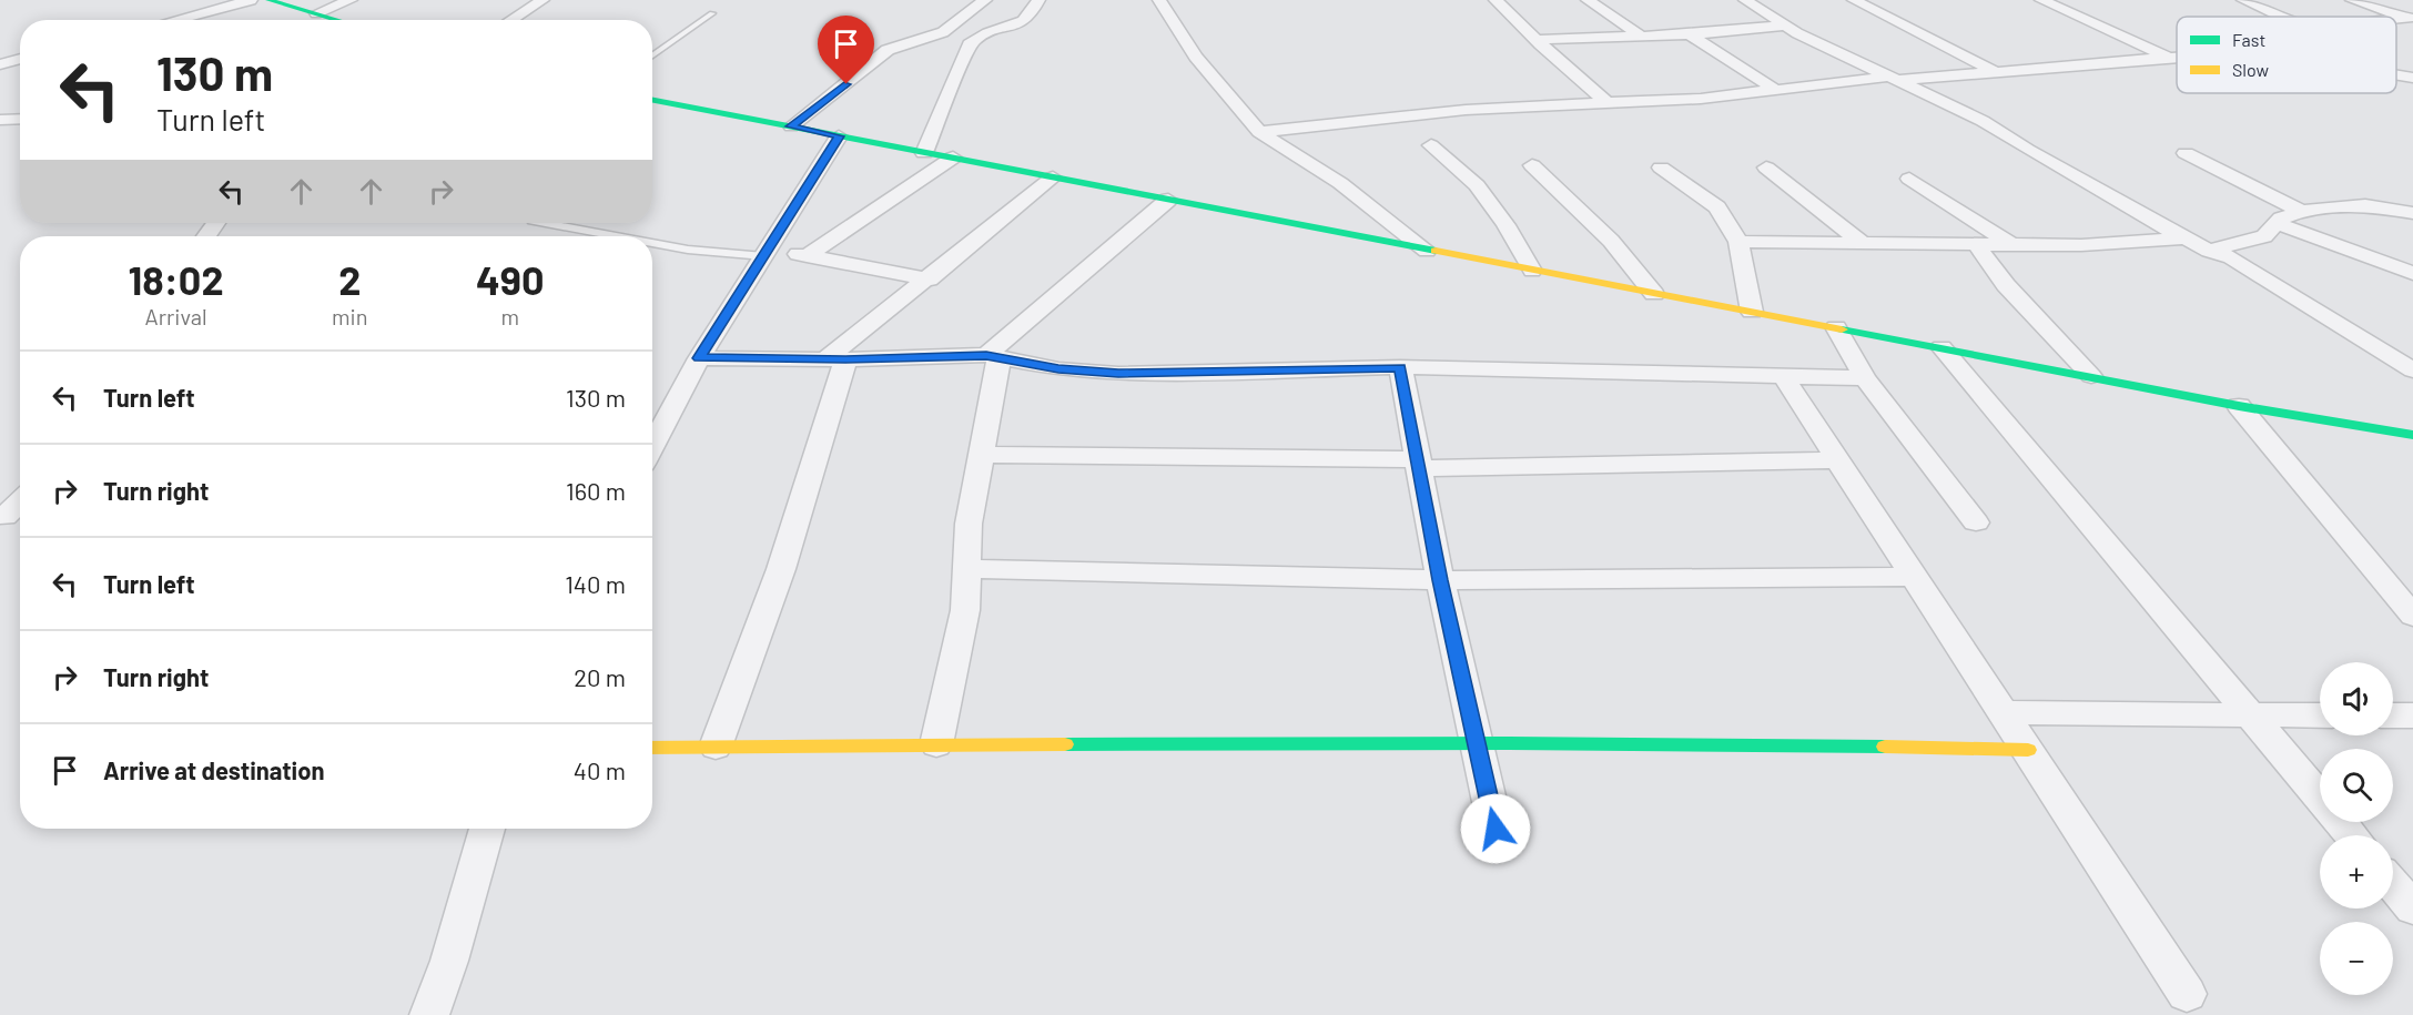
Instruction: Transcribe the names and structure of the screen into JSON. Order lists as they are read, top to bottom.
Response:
{
  "legend": ["Fast", "Slow"],
  "page": {
    "turn": ["130 m", "Turn left"],
    "eta": [
      "18:02",
      "Arrival",
      "2",
      "min",
      "490",
      "m"
    ],
    "list": [
      {
        "name": "Turn left",
        "value": "130 m"
      },
      {
        "name": "Turn right",
        "value": "160 m"
      },
      {
        "name": "Turn left",
        "value": "140 m"
      },
      {
        "name": "Turn right",
        "value": "20 m"
      },
      {
        "name": "Arrive at destination",
        "value": "40 m"
      }
    ],
    "map_buttons": ["+", "−"]
  }
}
